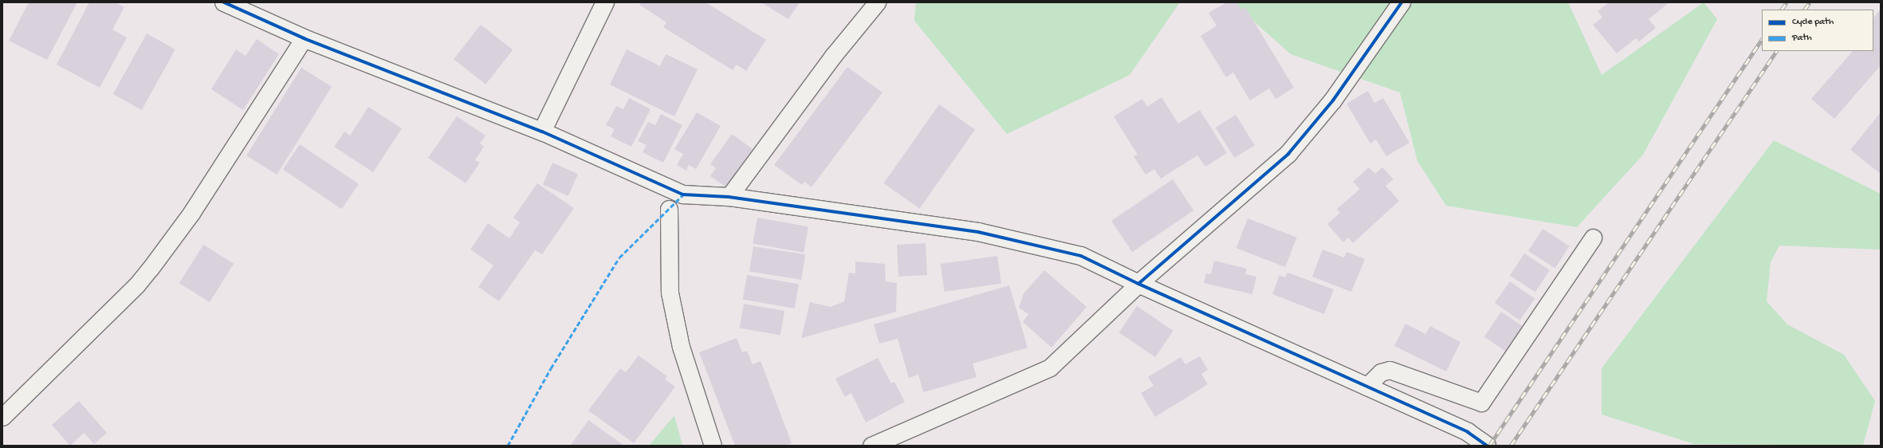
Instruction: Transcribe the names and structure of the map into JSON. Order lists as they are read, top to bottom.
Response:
{
  "legend": ["Cycle path", "Path"]
}
